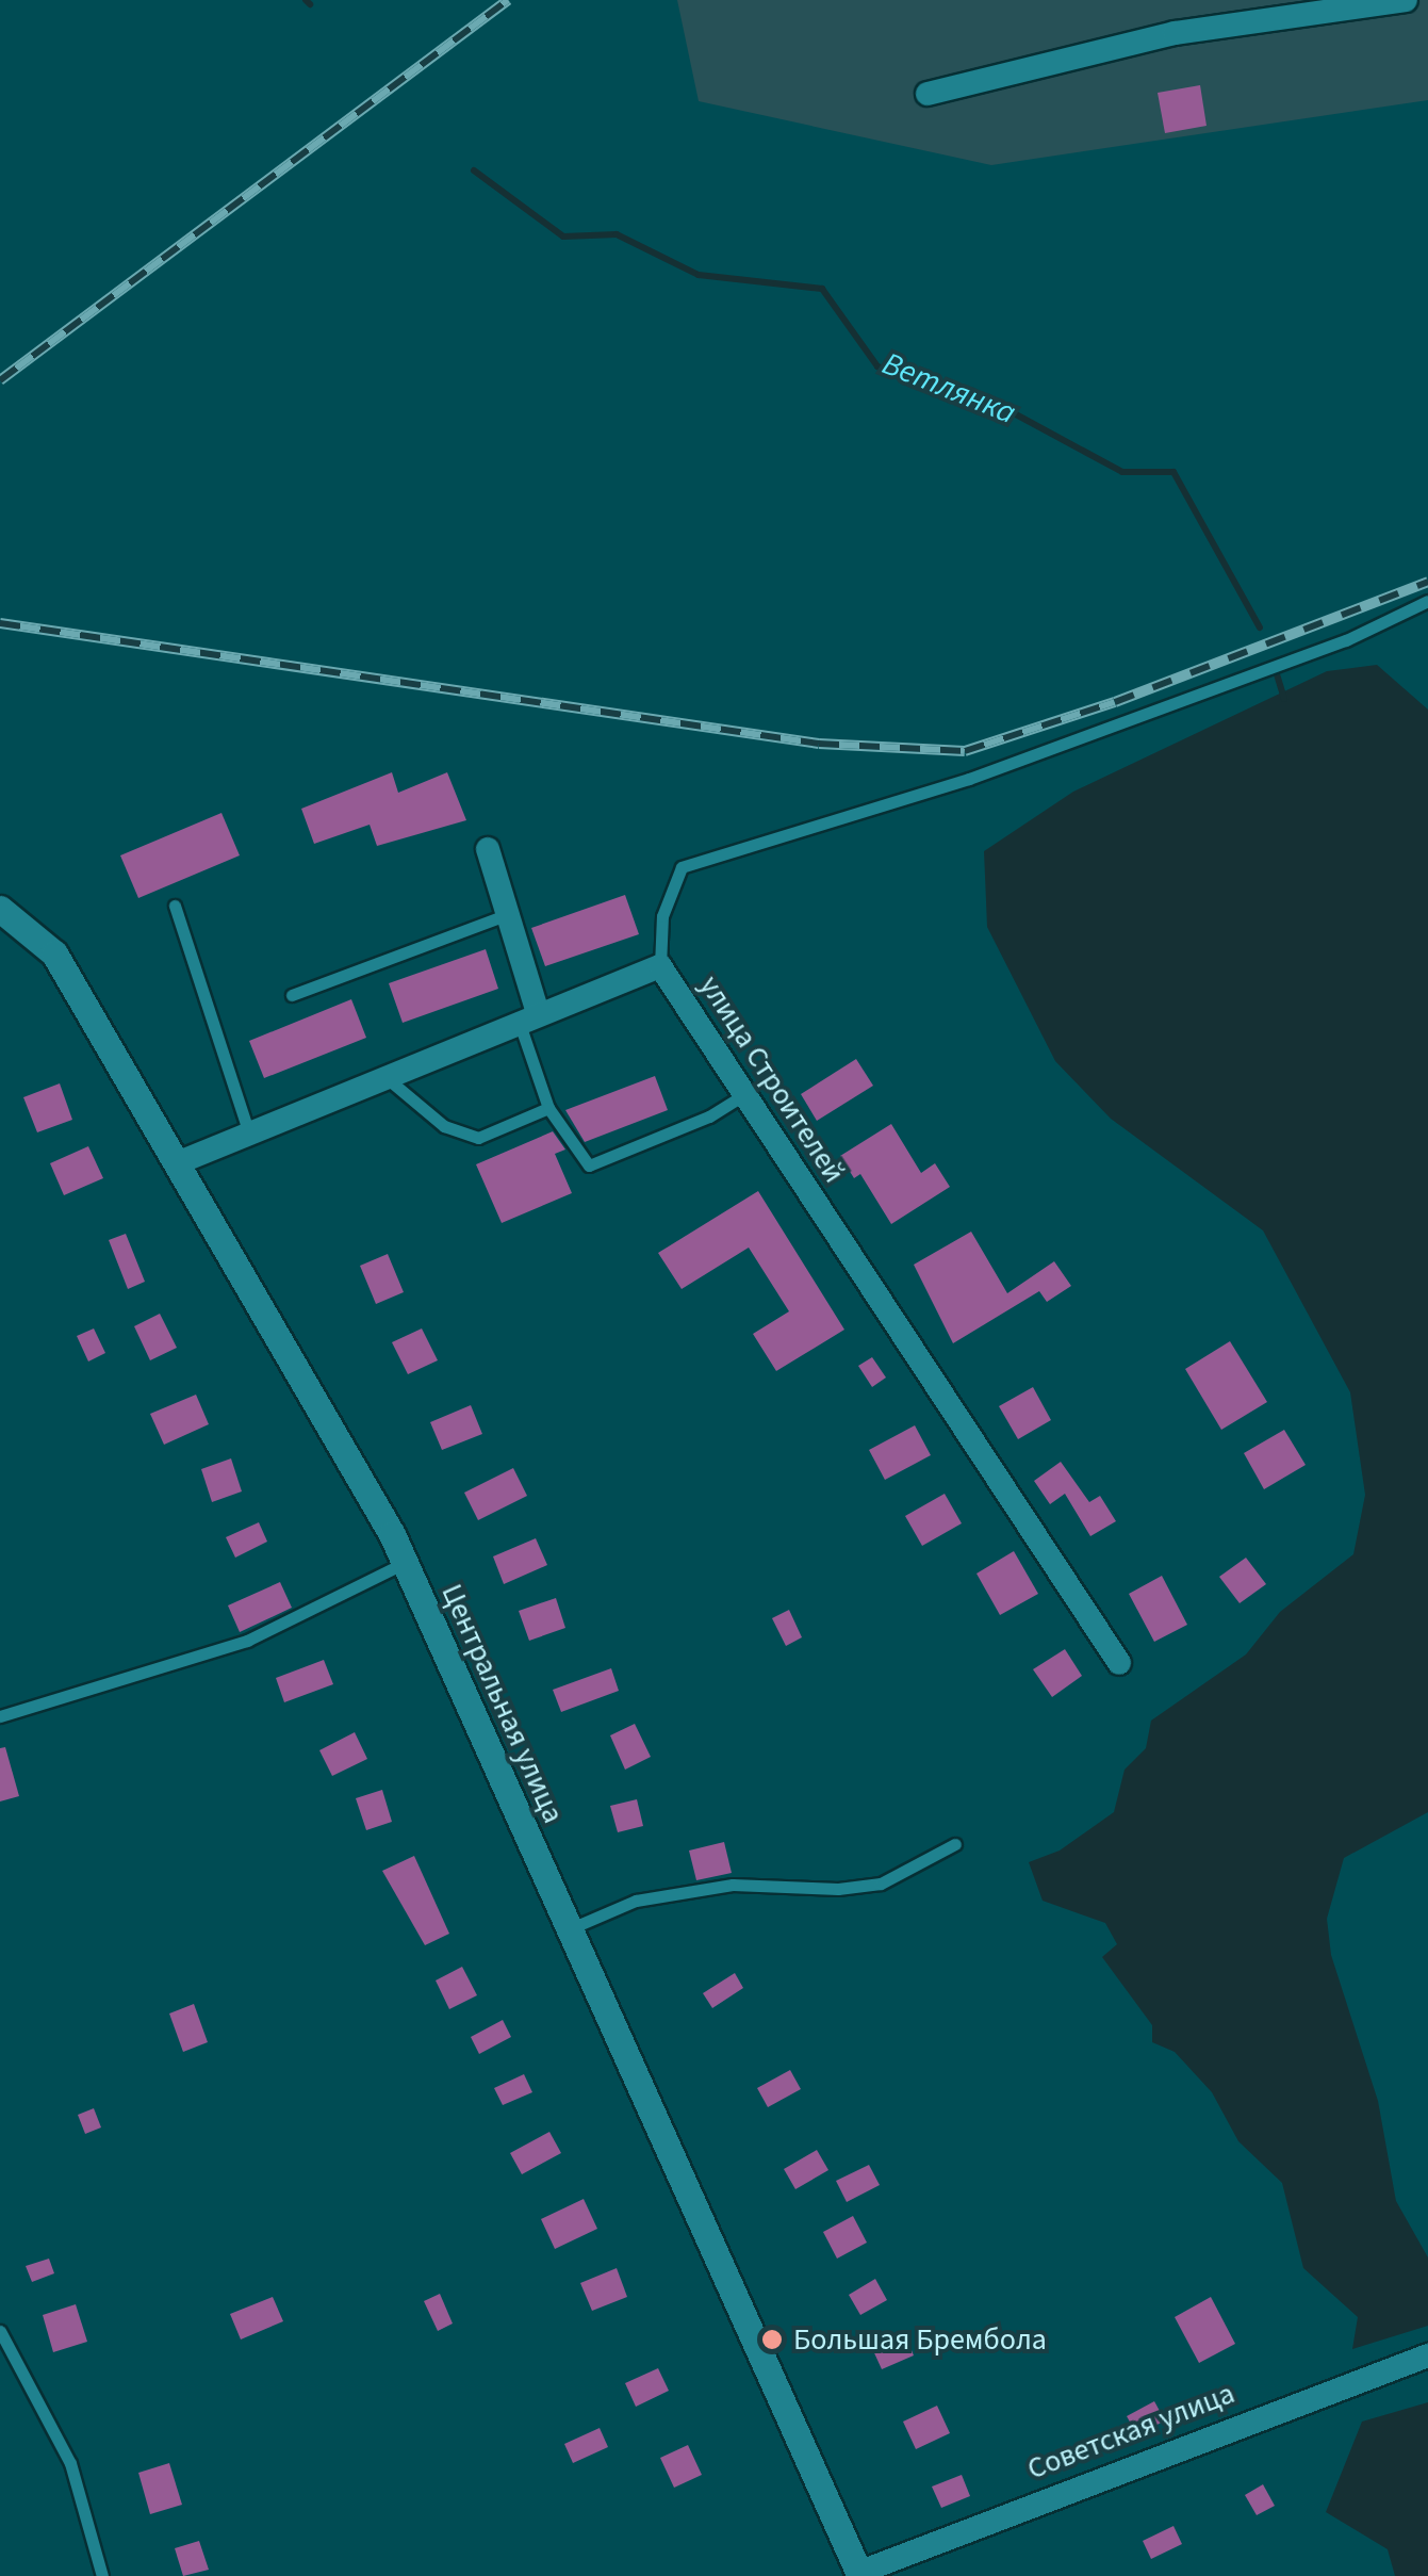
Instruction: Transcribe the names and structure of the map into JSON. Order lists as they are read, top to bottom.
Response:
{
  "streets": {
    "main road": ["Центральная улица"],
    "street": ["улица Строителей", "Советская улица"]
  },
  "crossings": [
    ["улица Строителей", "Центральная улица"],
    ["Центральная улица", "Советская улица"]
  ],
  "water": ["Ветлянка"],
  "places": ["Большая Брембола"]
}
